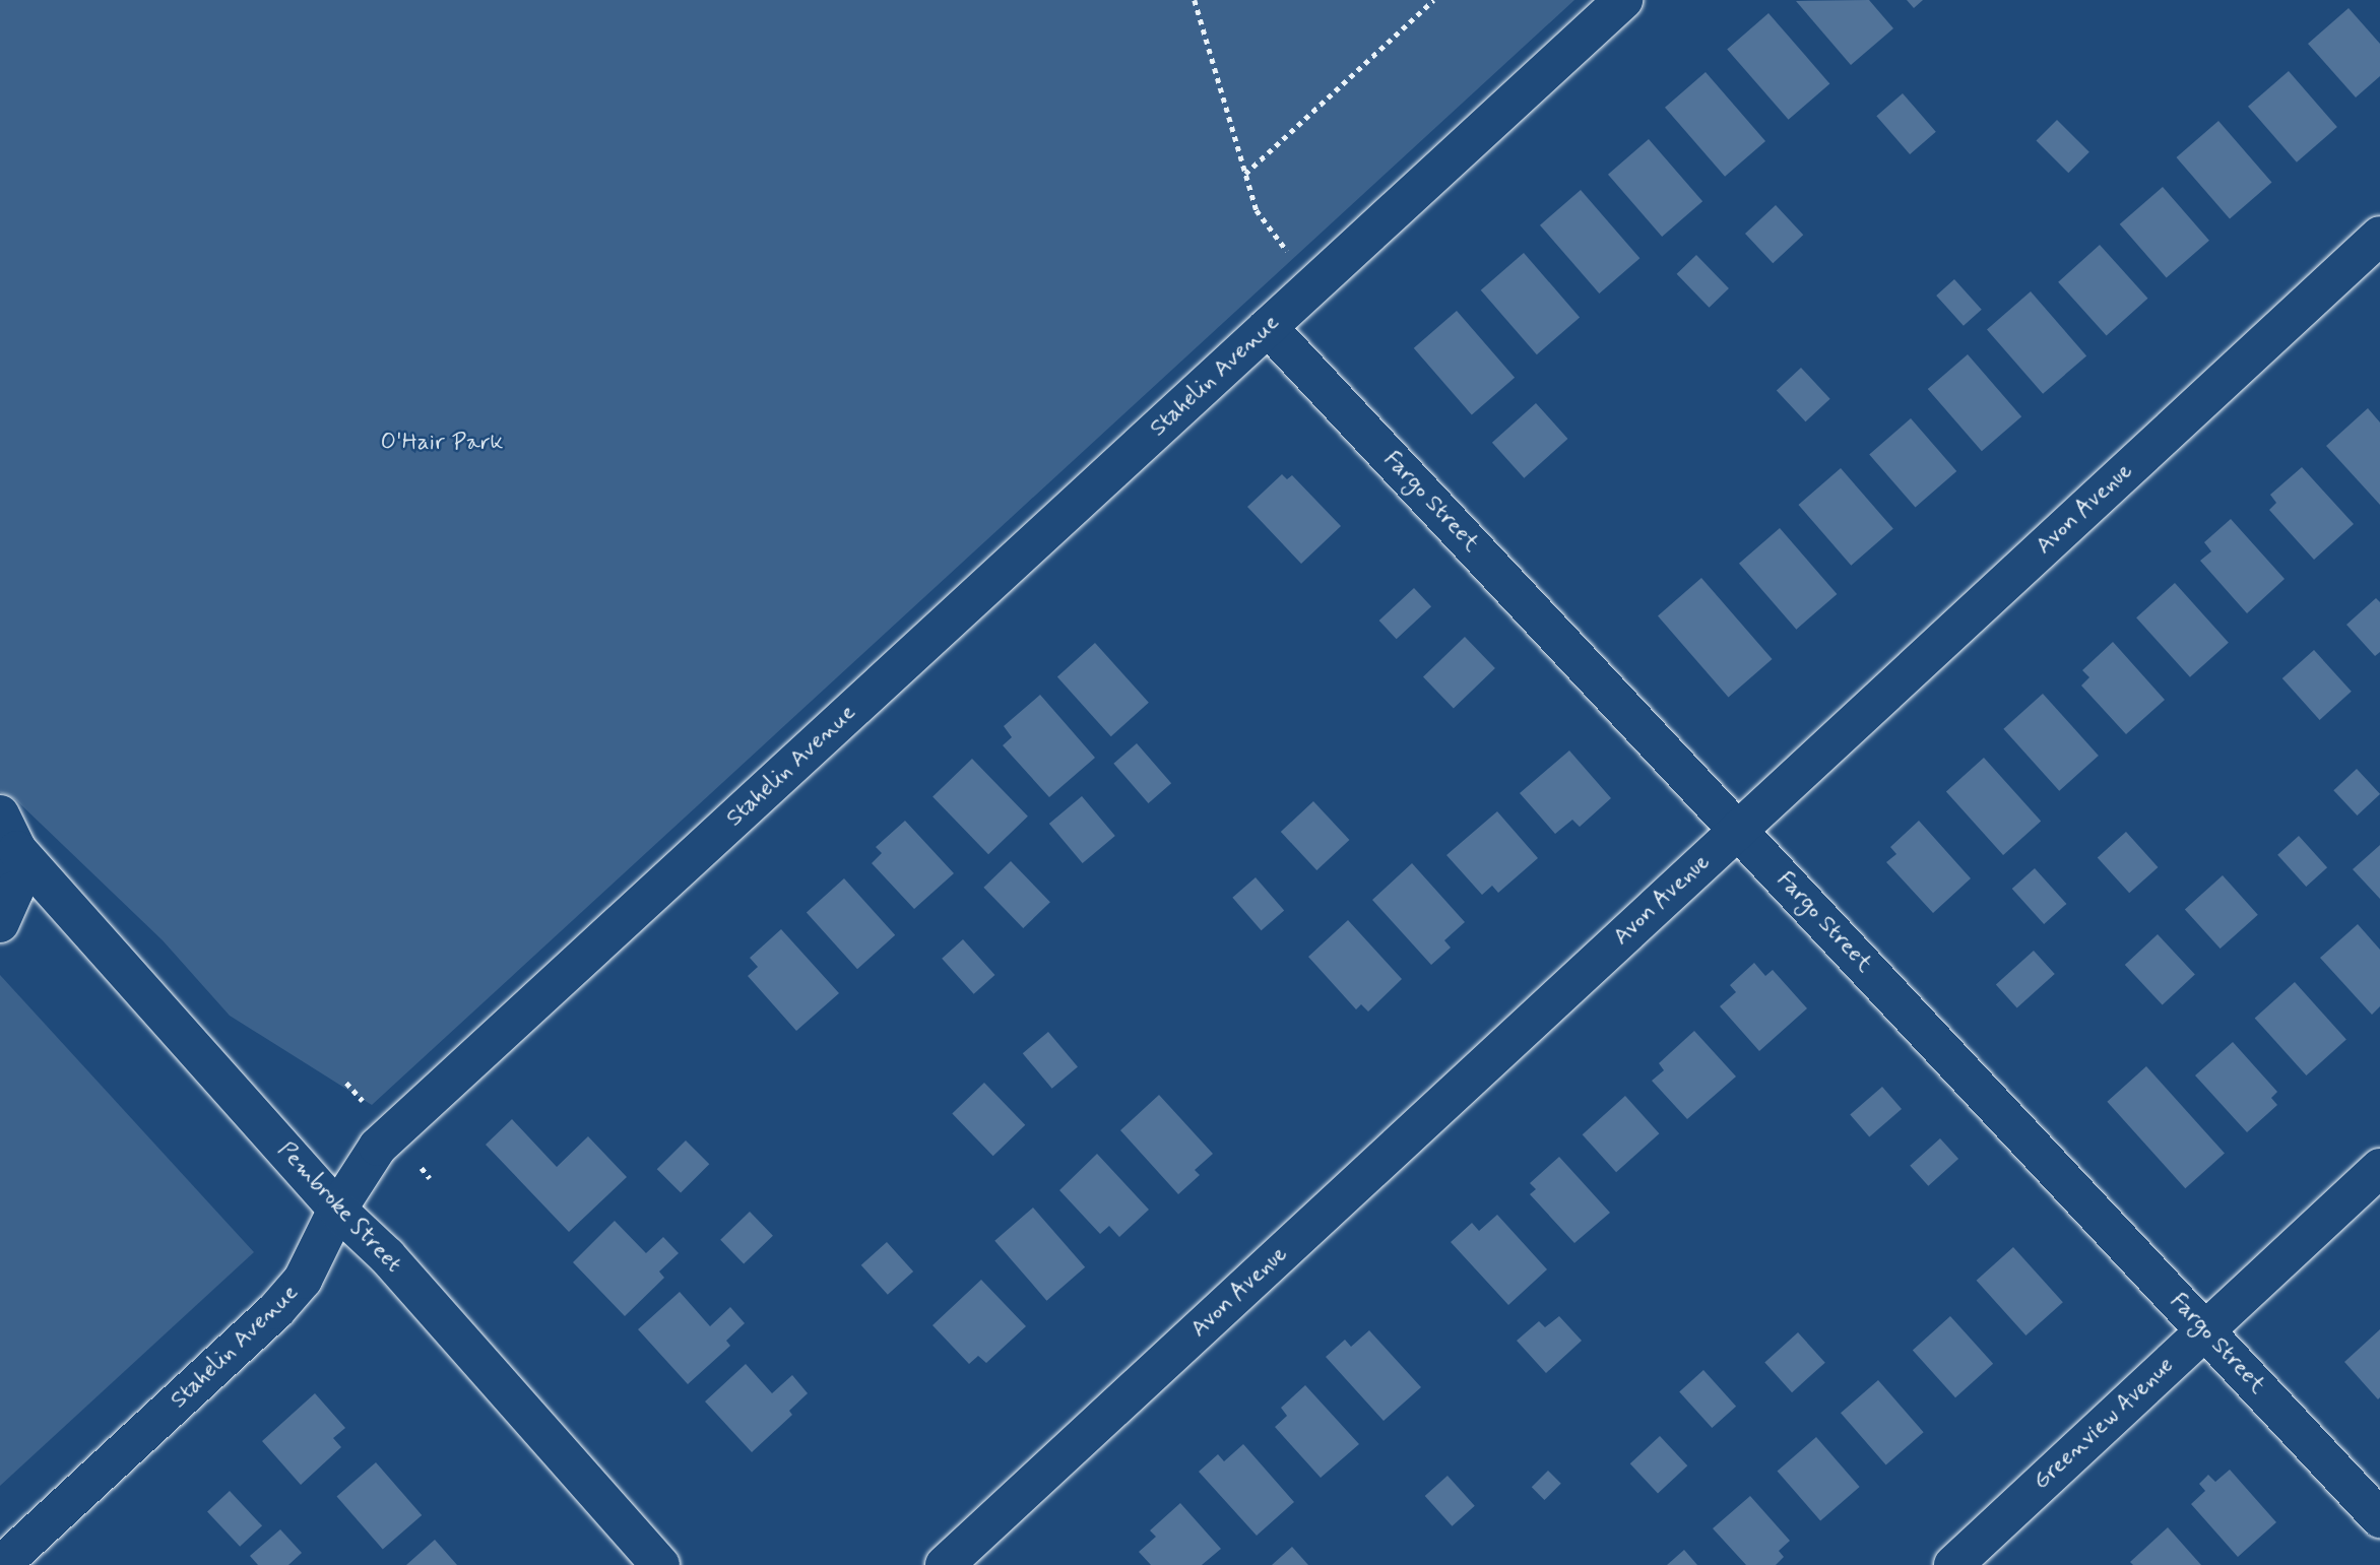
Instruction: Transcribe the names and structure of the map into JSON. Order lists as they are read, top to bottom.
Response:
{
  "streets": {
    "street": [
      "Stahelin Avenue",
      "Fargo Street",
      "Avon Avenue",
      "Pembroke Street",
      "Greenview Avenue"
    ]
  },
  "crossings": [
    ["Stahelin Avenue", "Fargo Street"],
    ["Stahelin Avenue", "Pembroke Street"],
    ["Fargo Street", "Avon Avenue"],
    ["Fargo Street", "Greenview Avenue"]
  ],
  "parks": ["O'Hair Park"]
}
